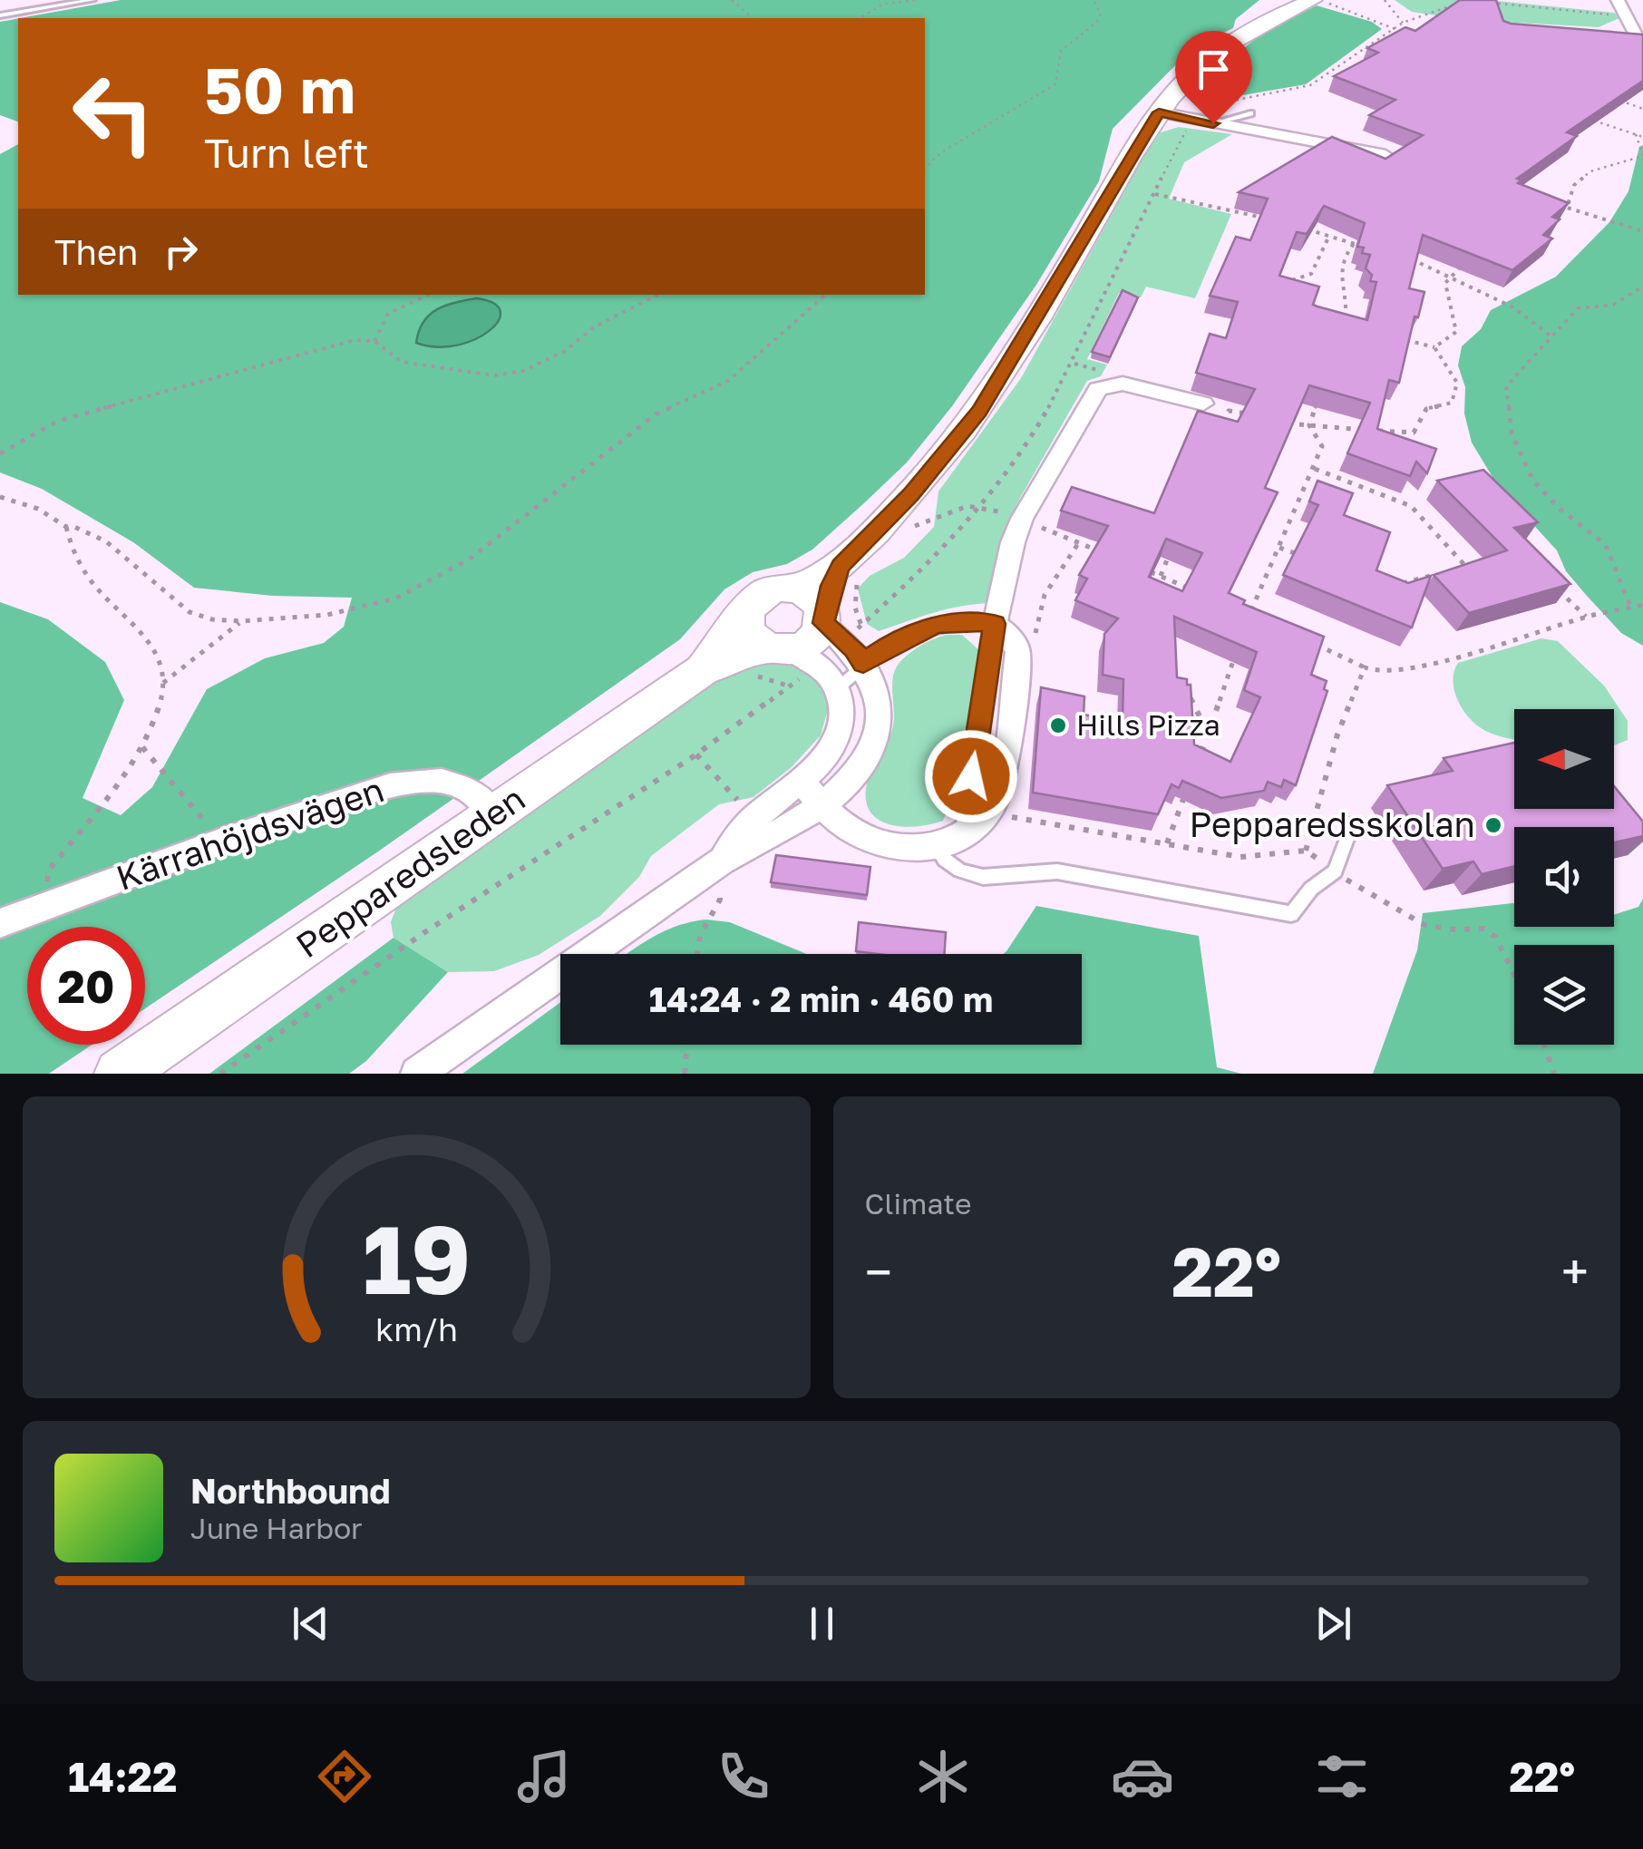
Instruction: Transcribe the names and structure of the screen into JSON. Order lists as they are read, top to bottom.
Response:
{
  "streets": {
    "street": ["Kärrahöjdsvägen", "Pepparedsleden"]
  },
  "crossings": [
    ["Kärrahöjdsvägen", "Pepparedsleden"]
  ],
  "places": ["Hills Pizza", "Pepparedsskolan"],
  "north": "left",
  "page": {
    "turn": ["50 m", "Turn left"],
    "then": "Then",
    "limit": "20",
    "trip": "14:24 · 2 min · 460 m",
    "tile": "Climate",
    "heat": ["−", "22°", "+"],
    "song": ["Northbound", "June Harbor"],
    "tabs": ["14:22", "22°"],
    "gauge": ["19", "km/h"]
  }
}
